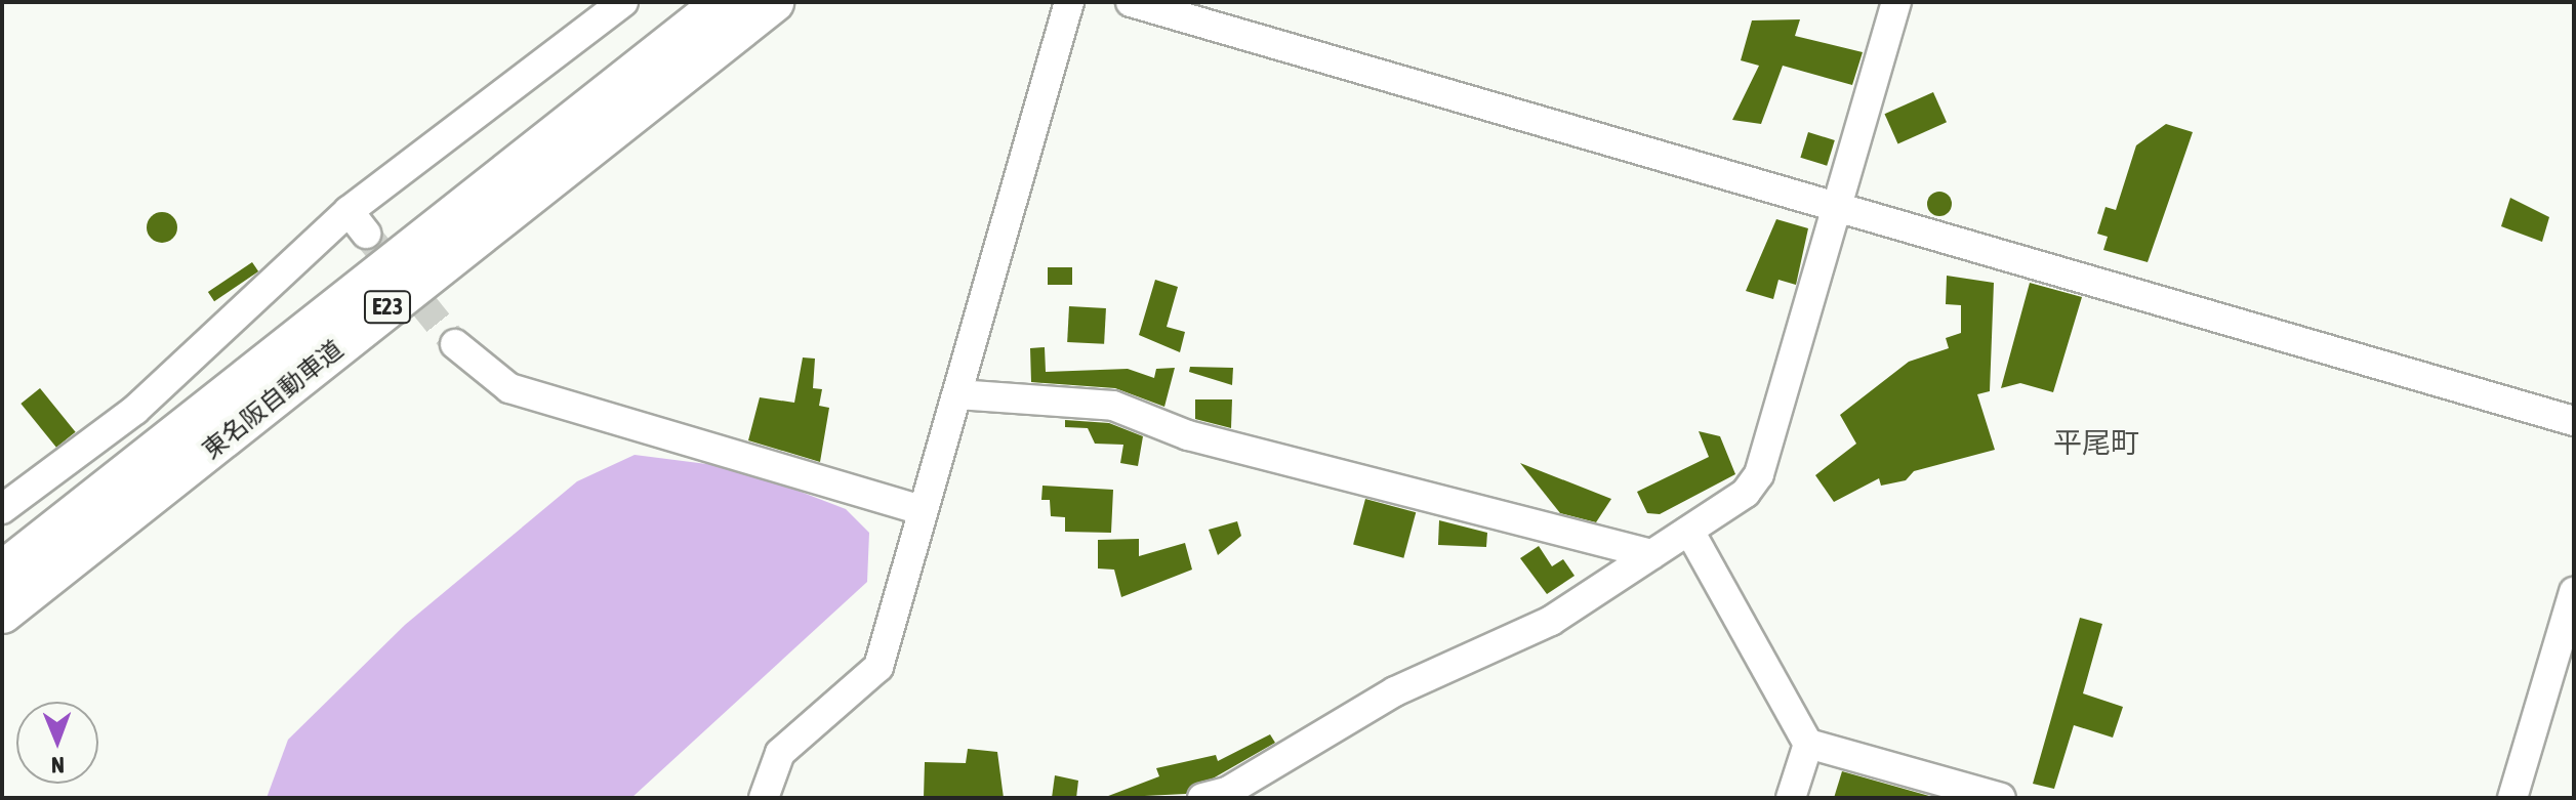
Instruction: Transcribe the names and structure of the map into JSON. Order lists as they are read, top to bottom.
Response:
{
  "streets": {
    "highway": ["E23", "東名阪自動車道"]
  },
  "districts": ["平尾町"],
  "north": "bottom"
}
